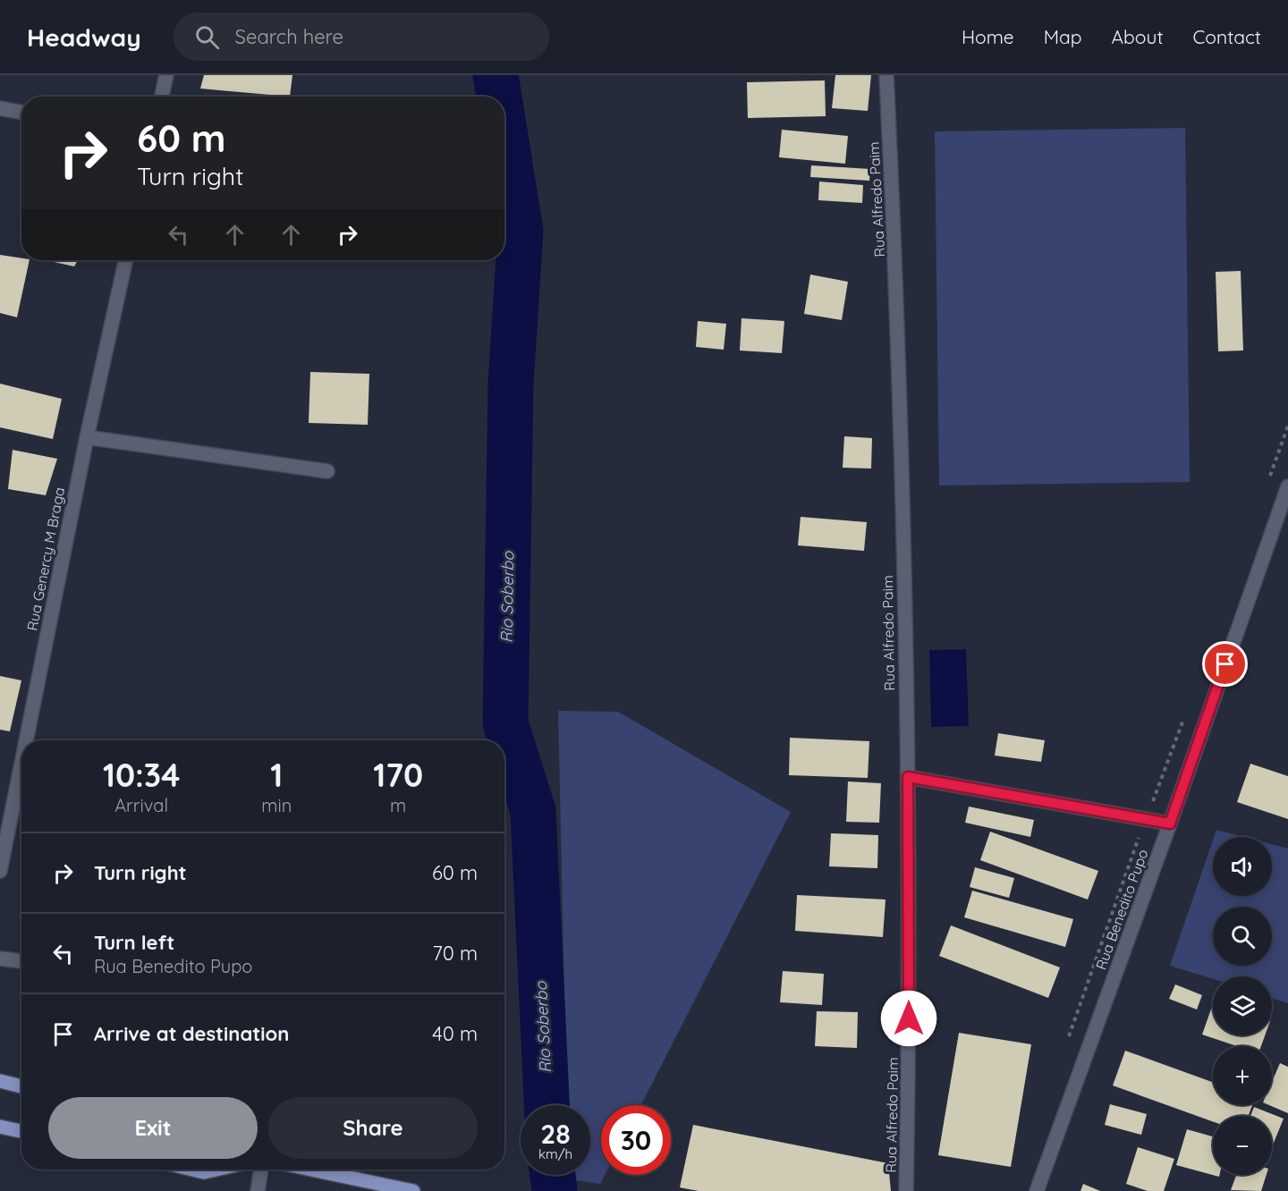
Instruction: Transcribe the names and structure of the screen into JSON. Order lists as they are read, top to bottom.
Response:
{
  "streets": {
    "street": ["Rua Alfredo Paim", "Rua Genercy M Braga", "Rua Benedito Pupo"]
  },
  "water": ["Rio Soberbo"],
  "page": {
    "header": "Headway",
    "search": "Search here",
    "nav": [
      "Home",
      "Map",
      "About",
      "Contact"
    ],
    "turn": ["60 m", "Turn right"],
    "eta": [
      "10:34",
      "Arrival",
      "1",
      "min",
      "170",
      "m"
    ],
    "list": [
      {
        "name": "Turn right",
        "value": "60 m"
      },
      {
        "name": "Turn left",
        "note": "Rua Benedito Pupo",
        "value": "70 m"
      },
      {
        "name": "Arrive at destination",
        "value": "40 m"
      }
    ],
    "map_buttons": ["+", "−"],
    "buttons": ["Exit", "Share"],
    "speed": "28 km/h",
    "limit": "30"
  }
}
